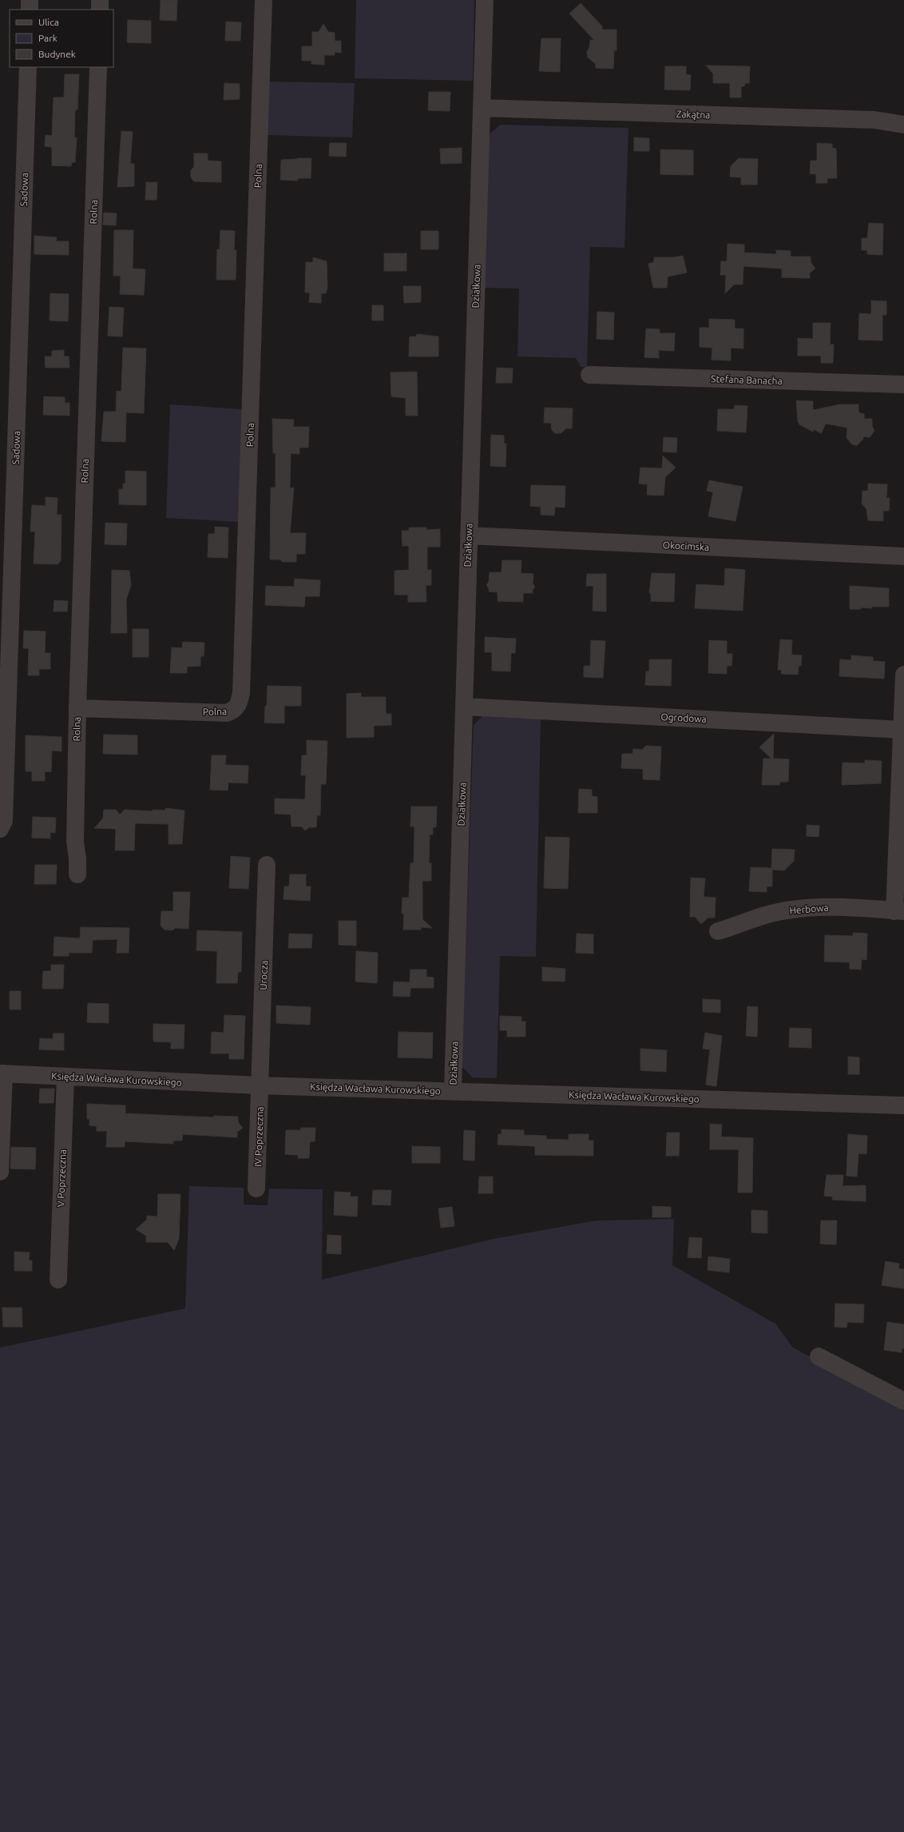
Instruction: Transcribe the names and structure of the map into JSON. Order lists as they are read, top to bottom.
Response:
{
  "streets": {
    "street": [
      "Zakątna",
      "Polna",
      "Sadowa",
      "Rolna",
      "Działkowa",
      "Stefana Banacha",
      "Okocimska",
      "Ogrodowa",
      "Herbowa",
      "Urocza",
      "Księdza Wacława Kurowskiego",
      "IV Poprzeczna",
      "V Poprzeczna"
    ]
  },
  "crossings": [
    ["Zakątna", "Działkowa"],
    ["Polna", "Rolna"],
    ["Działkowa", "Okocimska"],
    ["Działkowa", "Ogrodowa"],
    ["Działkowa", "Księdza Wacława Kurowskiego"],
    ["Urocza", "Księdza Wacława Kurowskiego"],
    ["Urocza", "IV Poprzeczna"],
    ["Księdza Wacława Kurowskiego", "IV Poprzeczna"],
    ["Księdza Wacława Kurowskiego", "V Poprzeczna"]
  ],
  "legend": ["Ulica", "Park", "Budynek"]
}
